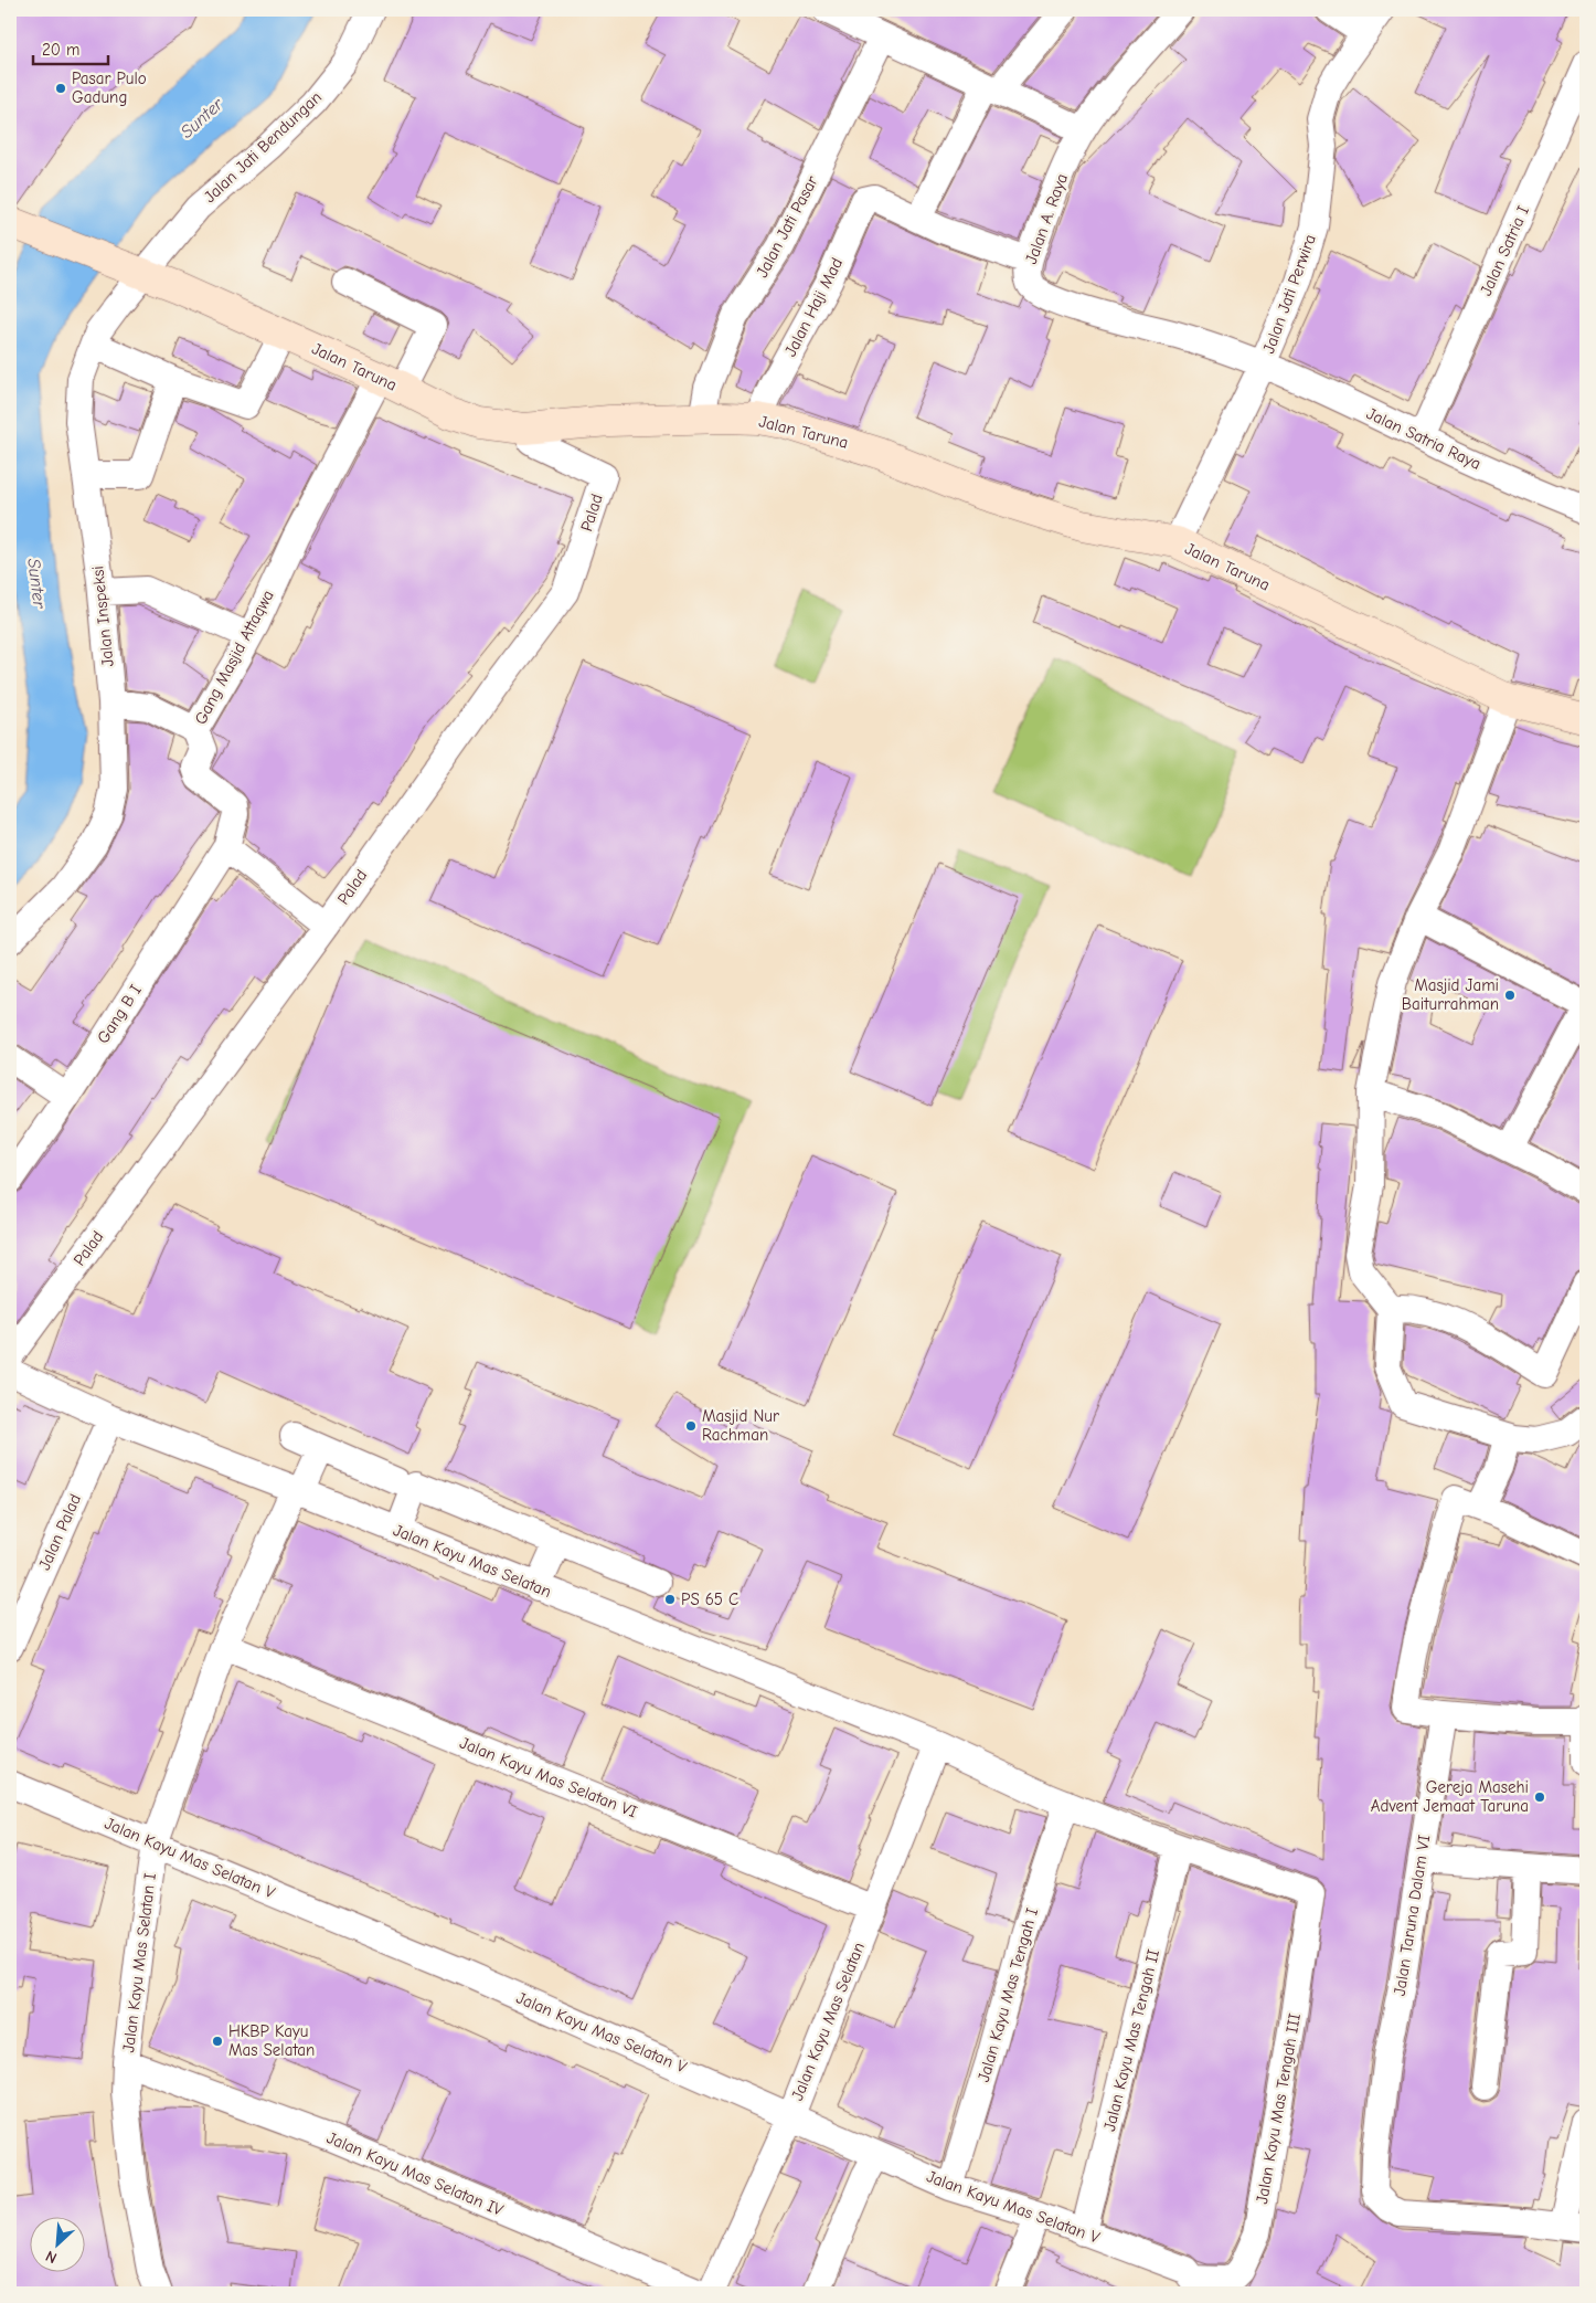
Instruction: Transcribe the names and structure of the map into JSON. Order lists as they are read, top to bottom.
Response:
{
  "streets": {
    "street": [
      "Jalan Jati Bendungan",
      "Jalan A. Raya",
      "Jalan Jati Pasar",
      "Jalan Satria I",
      "Jalan Jati Perwira",
      "Jalan Haji Mad",
      "Jalan Taruna",
      "Jalan Satria Raya",
      "Palad",
      "Jalan Inspeksi",
      "Gang Masjid Attaqwa",
      "Gang B I",
      "Jalan Palad",
      "Jalan Kayu Mas Selatan",
      "Jalan Kayu Mas Selatan VI",
      "Jalan Kayu Mas Selatan V",
      "Jalan Taruna Dalam VI",
      "Jalan Kayu Mas Selatan I",
      "Jalan Kayu Mas Tengah I",
      "Jalan Kayu Mas Tengah II",
      "Jalan Kayu Mas Tengah III",
      "Jalan Kayu Mas Selatan IV"
    ]
  },
  "crossings": [
    ["Jalan Jati Bendungan", "Jalan Taruna"],
    ["Jalan Jati Bendungan", "Jalan Inspeksi"],
    ["Jalan A. Raya", "Jalan Jati Perwira"],
    ["Jalan A. Raya", "Jalan Satria Raya"],
    ["Jalan Jati Pasar", "Jalan Taruna"],
    ["Jalan Satria I", "Jalan Satria Raya"],
    ["Jalan Jati Perwira", "Jalan Taruna"],
    ["Jalan Jati Perwira", "Jalan Satria Raya"],
    ["Jalan Haji Mad", "Jalan Taruna"],
    ["Jalan Taruna", "Palad"],
    ["Jalan Taruna", "Jalan Inspeksi"],
    ["Jalan Taruna", "Gang Masjid Attaqwa"],
    ["Gang Masjid Attaqwa", "Gang B I"],
    ["Jalan Palad", "Jalan Kayu Mas Selatan"],
    ["Jalan Kayu Mas Selatan", "Jalan Kayu Mas Selatan VI"],
    ["Jalan Kayu Mas Selatan", "Jalan Kayu Mas Selatan V"],
    ["Jalan Kayu Mas Selatan", "Jalan Kayu Mas Selatan I"],
    ["Jalan Kayu Mas Selatan", "Jalan Kayu Mas Tengah I"],
    ["Jalan Kayu Mas Selatan", "Jalan Kayu Mas Tengah II"],
    ["Jalan Kayu Mas Selatan", "Jalan Kayu Mas Tengah III"],
    ["Jalan Kayu Mas Selatan VI", "Jalan Kayu Mas Selatan I"],
    ["Jalan Kayu Mas Selatan V", "Jalan Kayu Mas Selatan I"],
    ["Jalan Kayu Mas Selatan V", "Jalan Kayu Mas Tengah I"],
    ["Jalan Kayu Mas Selatan V", "Jalan Kayu Mas Tengah II"],
    ["Jalan Kayu Mas Selatan V", "Jalan Kayu Mas Tengah III"],
    ["Jalan Kayu Mas Selatan I", "Jalan Kayu Mas Selatan IV"]
  ],
  "water": ["Sunter"],
  "places": [
    "Pasar Pulo Gadung",
    "Masjid Jami Baiturrahman",
    "Masjid Nur Rachman",
    "PS 65 C",
    "Gereja Masehi Advent Jemaat Taruna",
    "HKBP Kayu Mas Selatan"
  ],
  "scale_bar": "20 m",
  "north": "bottom left"
}
